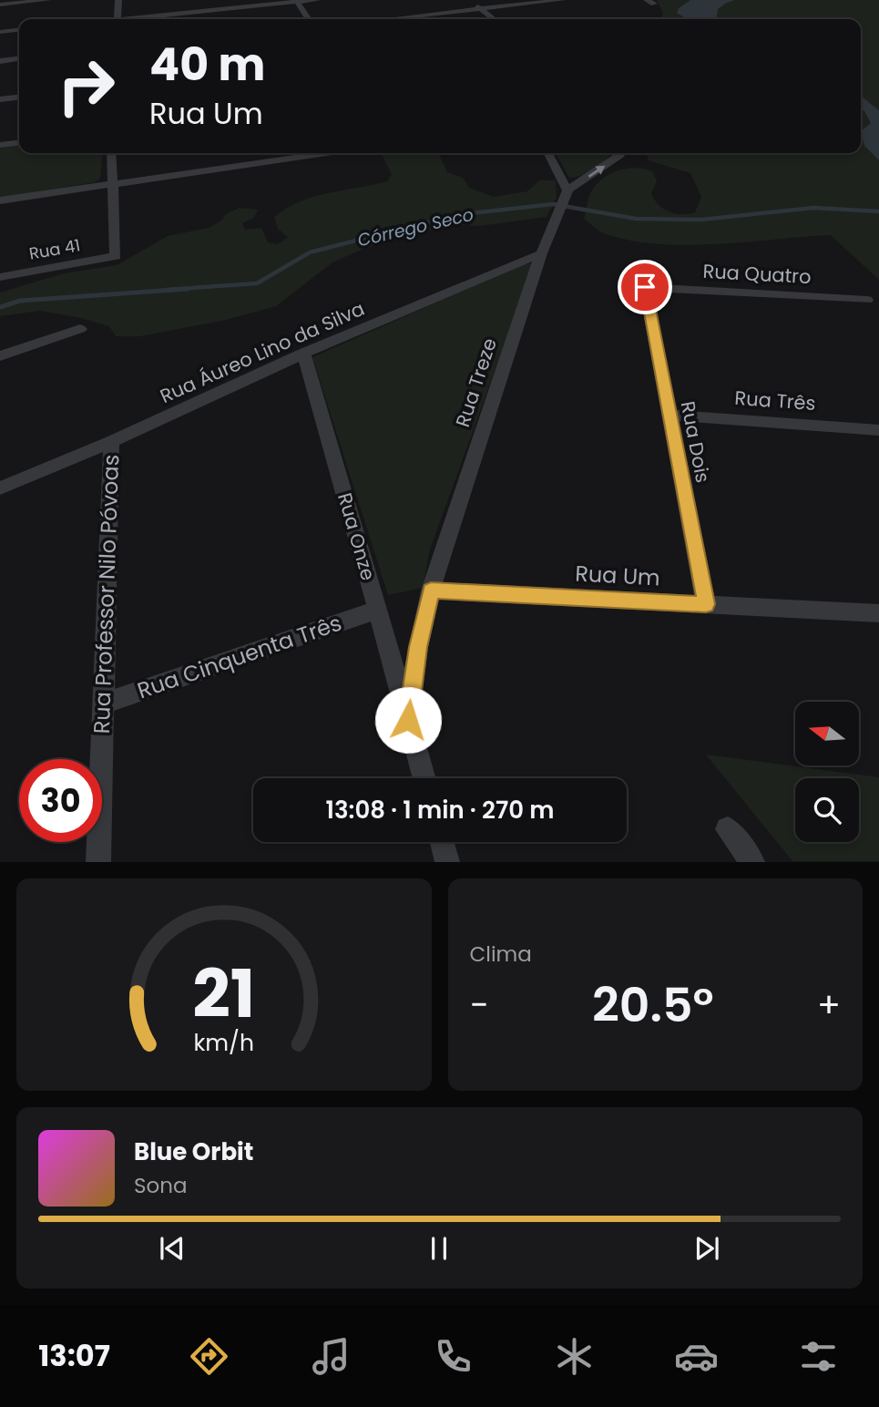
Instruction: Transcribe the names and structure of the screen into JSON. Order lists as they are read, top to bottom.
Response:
{
  "streets": {
    "street": [
      "Rua 41",
      "Rua Quatro",
      "Rua Áureo Lino da Silva",
      "Rua Treze",
      "Rua Três",
      "Rua Dois",
      "Rua Onze",
      "Rua Um",
      "Rua Professor Nilo Póvoas",
      "Rua Cinquenta Três"
    ]
  },
  "crossings": [
    ["Rua Quatro", "Rua Dois"],
    ["Rua Áureo Lino da Silva", "Rua Treze"],
    ["Rua Áureo Lino da Silva", "Rua Onze"],
    ["Rua Áureo Lino da Silva", "Rua Professor Nilo Póvoas"],
    ["Rua Treze", "Rua Onze"],
    ["Rua Treze", "Rua Um"],
    ["Rua Três", "Rua Dois"],
    ["Rua Dois", "Rua Um"],
    ["Rua Onze", "Rua Cinquenta Três"],
    ["Rua Professor Nilo Póvoas", "Rua Cinquenta Três"]
  ],
  "water": ["Córrego Seco"],
  "north": "left",
  "page": {
    "turn": ["40 m", "Rua Um"],
    "limit": "30",
    "trip": "13:08 · 1 min · 270 m",
    "tile": "Clima",
    "heat": ["−", "20.5°", "+"],
    "song": ["Blue Orbit", "Sona"],
    "tabs": "13:07",
    "gauge": ["21", "km/h"]
  }
}
